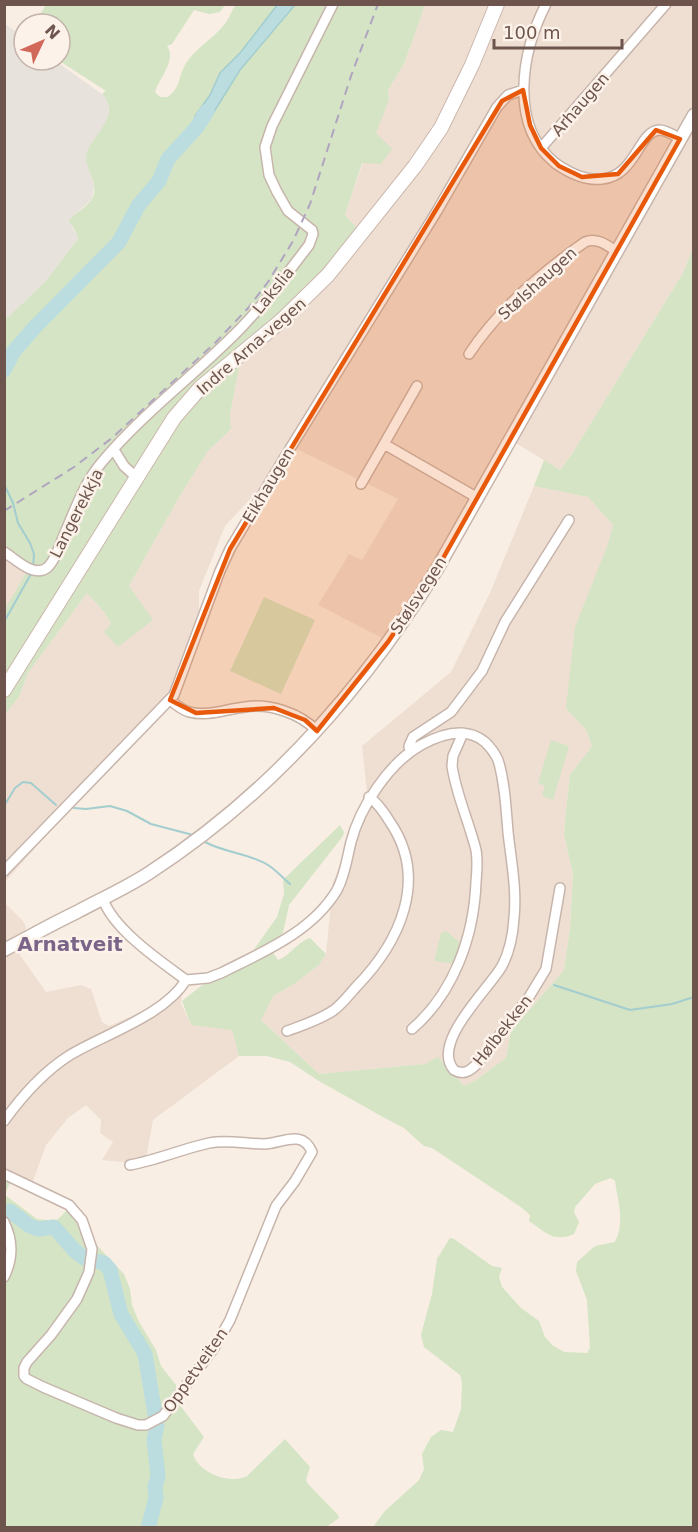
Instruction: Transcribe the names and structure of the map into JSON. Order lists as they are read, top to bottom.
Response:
{
  "streets": {
    "main road": ["Indre Arna-vegen"],
    "street": [
      "Arhaugen",
      "Stølshaugen",
      "Lakslia",
      "Eikhaugen",
      "Langerekkja",
      "Stølsvegen",
      "Hølbekken",
      "Oppetveiten"
    ]
  },
  "crossings": [
    ["Stølshaugen", "Stølsvegen"],
    ["Lakslia", "Langerekkja"]
  ],
  "districts": ["Arnatveit"],
  "scale_bar": "100 m",
  "north": "top right"
}
